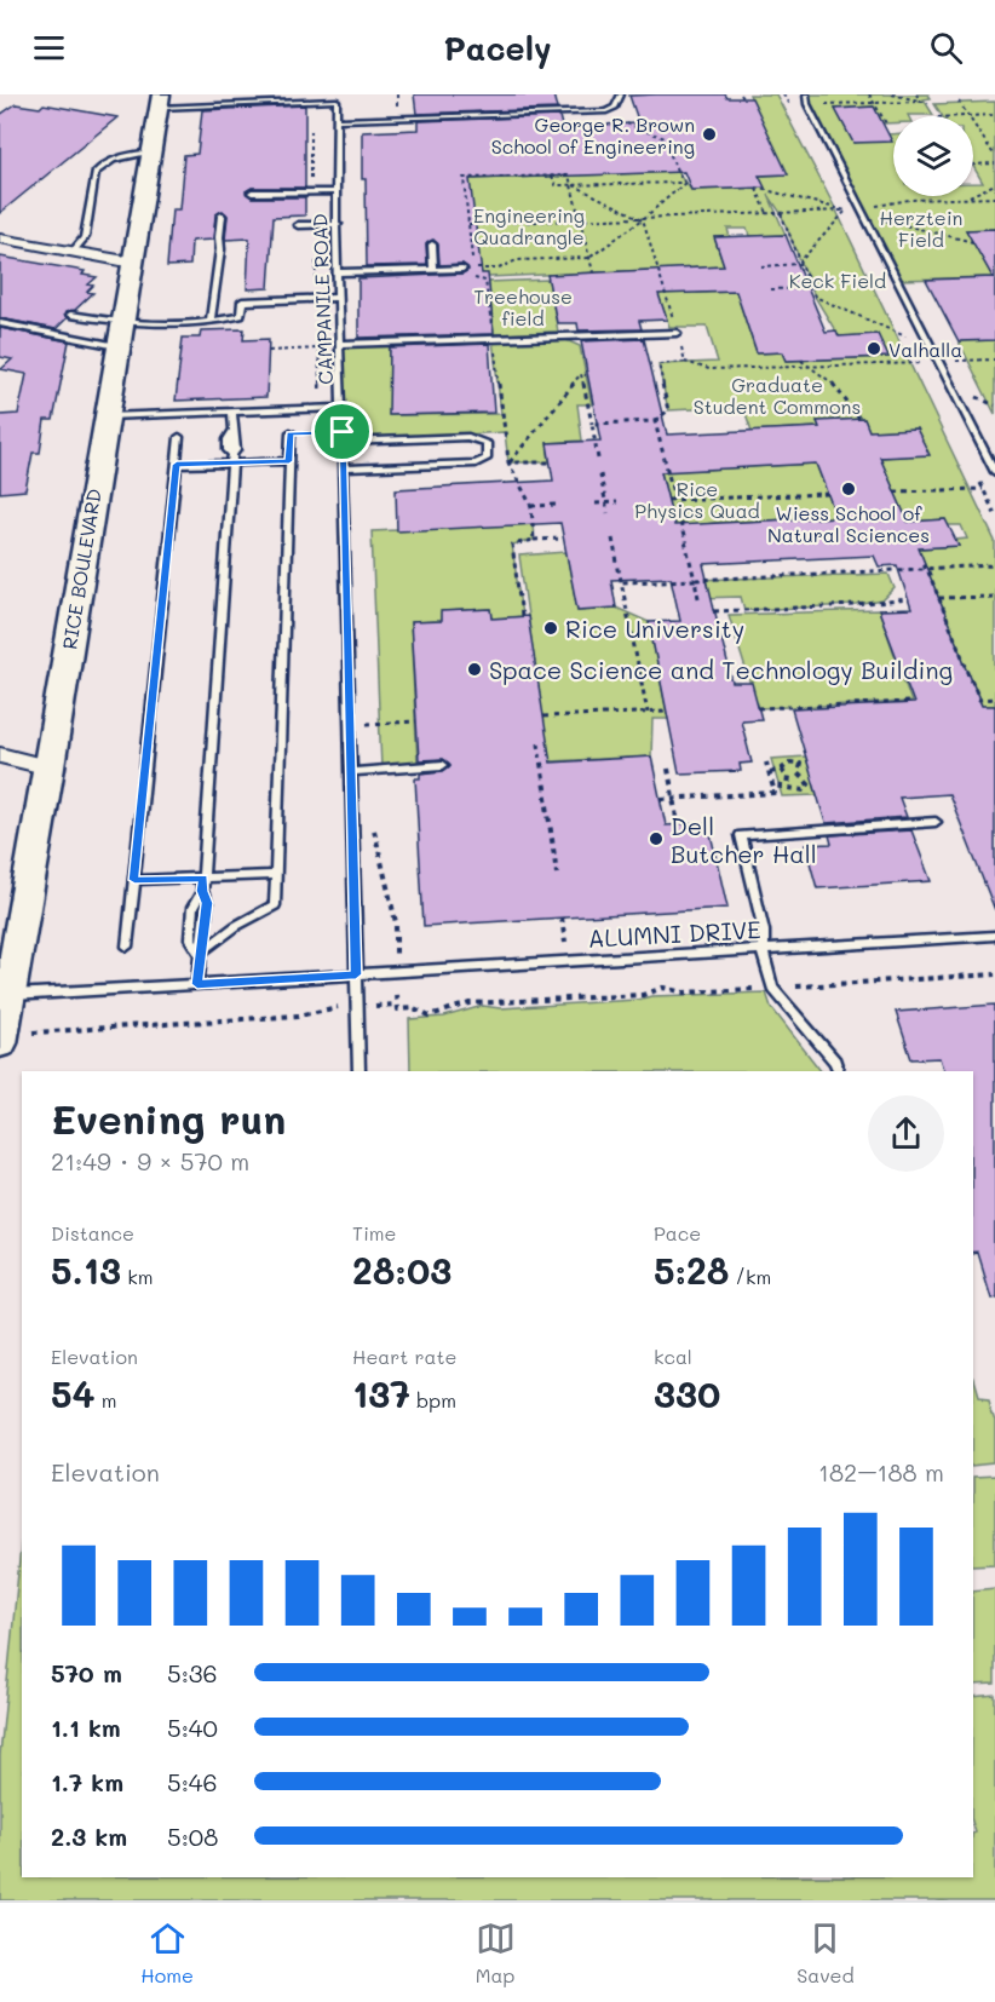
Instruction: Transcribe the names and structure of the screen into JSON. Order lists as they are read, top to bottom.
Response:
{
  "streets": {
    "main road": ["RICE BOULEVARD"],
    "lane": ["CAMPANILE ROAD", "ALUMNI DRIVE"]
  },
  "crossings": [
    ["CAMPANILE ROAD", "RICE BOULEVARD"],
    ["CAMPANILE ROAD", "ALUMNI DRIVE"],
    ["RICE BOULEVARD", "ALUMNI DRIVE"]
  ],
  "parks": [
    "Engineering Quadrangle",
    "Herztein Field",
    "Keck Field",
    "Treehouse field",
    "Graduate Student Commons",
    "Rice Physics Quad"
  ],
  "places": [
    "George R. Brown School of Engineering",
    "Valhalla",
    "Wiess School of Natural Sciences",
    "Rice University",
    "Space Science and Technology Building",
    "Dell Butcher Hall"
  ],
  "page": {
    "header": "Pacely",
    "heading": ["Evening run", "21:49 · 9 × 570 m"],
    "stats": [
      ["Distance", "5.13 km"],
      ["Time", "28:03"],
      ["Pace", "5:28 /km"],
      ["Elevation", "54 m"],
      ["Heart rate", "137 bpm"],
      ["kcal", "330"]
    ],
    "chart": ["Elevation", "182–188 m"],
    "list": [
      {
        "name": "570 m",
        "note": "5:36"
      },
      {
        "name": "1.1 km",
        "note": "5:40"
      },
      {
        "name": "1.7 km",
        "note": "5:46"
      },
      {
        "name": "2.3 km",
        "note": "5:08"
      }
    ],
    "tabs": ["Home", "Map", "Saved"]
  }
}
